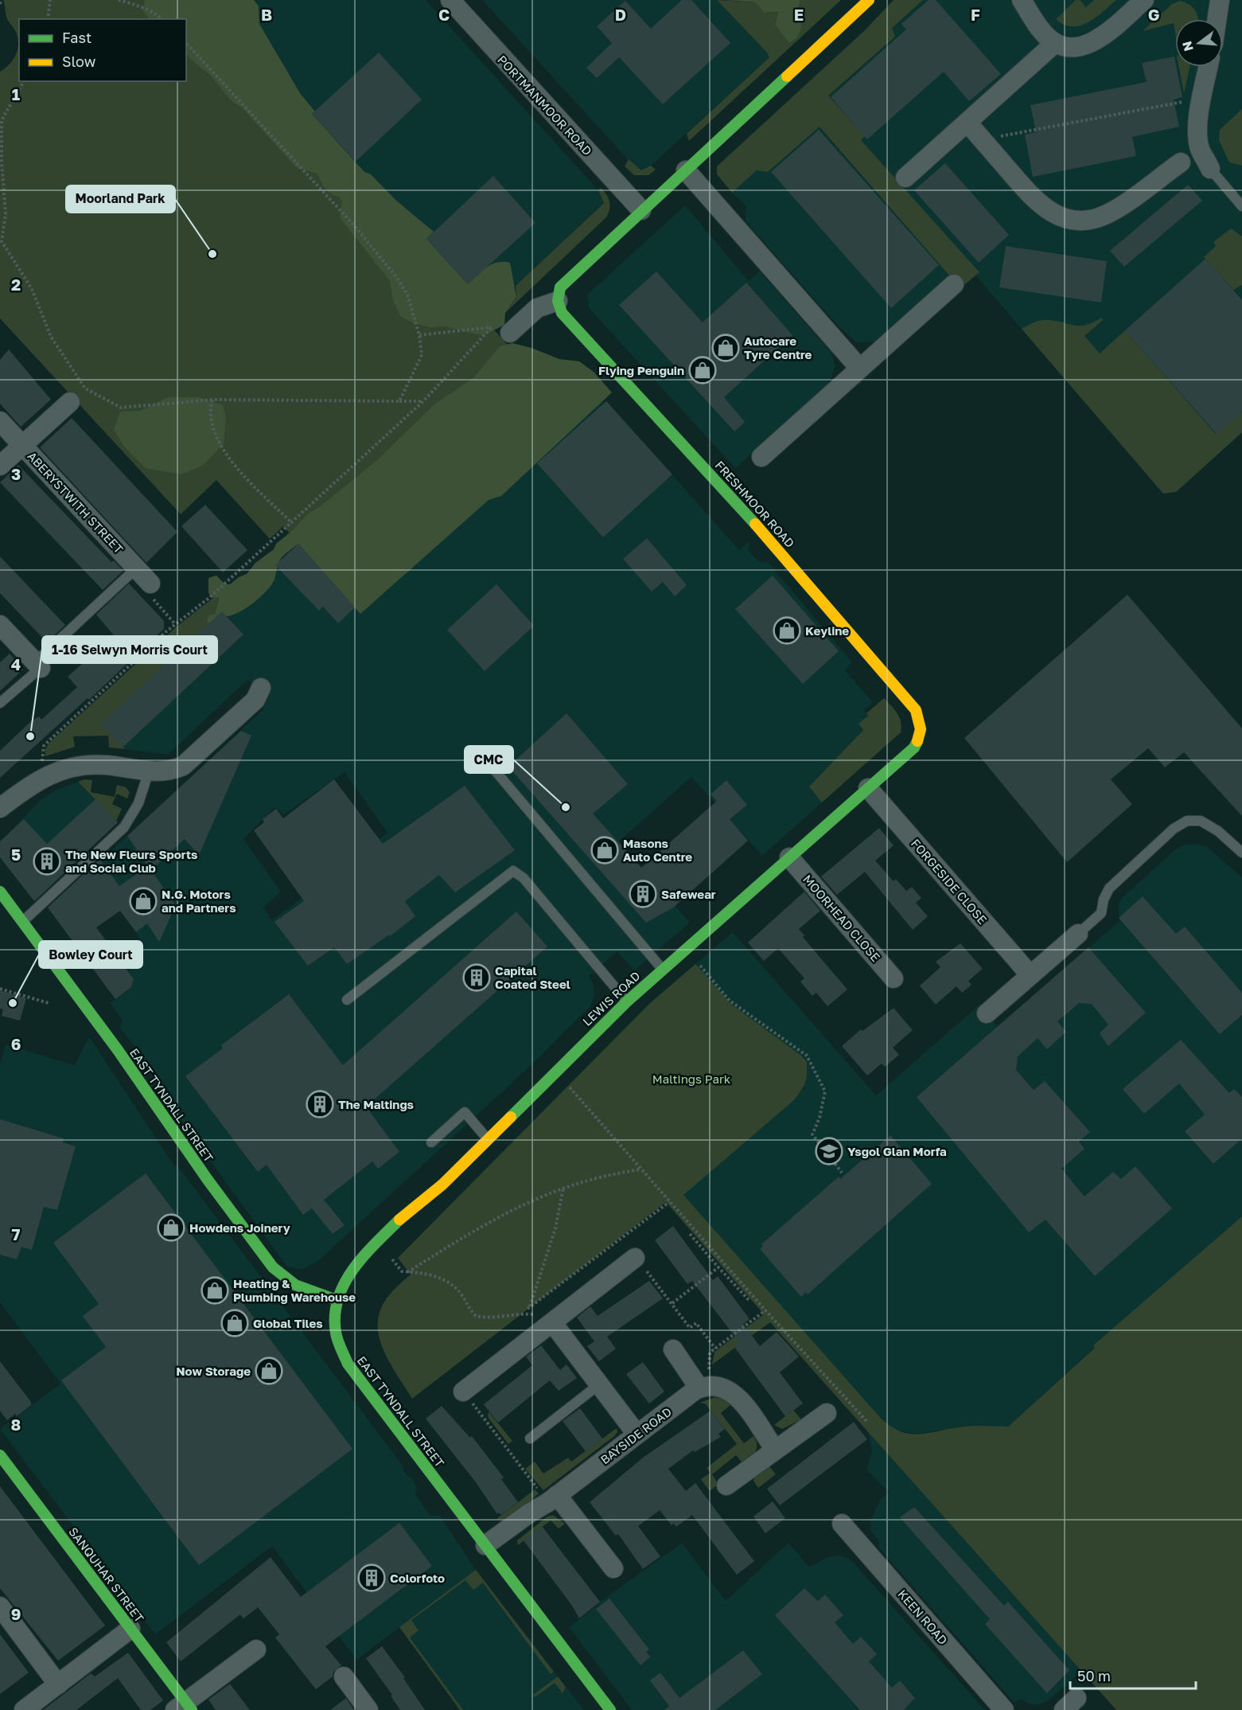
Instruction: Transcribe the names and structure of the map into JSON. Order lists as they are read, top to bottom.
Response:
{
  "streets": {
    "street": [
      "PORTMANMOOR ROAD",
      "ABERYSTWITH STREET",
      "FRESHMOOR ROAD",
      "FORGESIDE CLOSE",
      "MOORHEAD CLOSE",
      "LEWIS ROAD",
      "EAST TYNDALL STREET",
      "BAYSIDE ROAD",
      "SANQUHAR STREET",
      "KEEN ROAD"
    ]
  },
  "crossings": [
    ["FRESHMOOR ROAD", "LEWIS ROAD"],
    ["FORGESIDE CLOSE", "LEWIS ROAD"],
    ["MOORHEAD CLOSE", "LEWIS ROAD"],
    ["LEWIS ROAD", "EAST TYNDALL STREET"],
    ["EAST TYNDALL STREET", "BAYSIDE ROAD"]
  ],
  "parks": ["Maltings Park"],
  "places": {
    "other": [
      "Moorland Park",
      "1-16 Selwyn Morris Court",
      "CMC",
      "Bowley Court"
    ],
    "shop": [
      "Autocare Tyre Centre",
      "Flying Penguin",
      "Keyline",
      "Masons Auto Centre",
      "N.G. Motors and Partners",
      "Howdens Joinery",
      "Heating & Plumbing Warehouse",
      "Global Tiles",
      "Now Storage"
    ],
    "building": [
      "The New Fleurs Sports and Social Club",
      "Safewear",
      "Capital Coated Steel",
      "The Maltings",
      "Colorfoto"
    ],
    "school or university": ["Ysgol Glan Morfa"]
  },
  "legend": ["Fast", "Slow"],
  "scale_bar": "50 m",
  "north": "left",
  "grid": {
    "columns": [
      "B",
      "C",
      "D",
      "E",
      "F",
      "G"
    ],
    "rows": [
      "1",
      "2",
      "3",
      "4",
      "5",
      "6",
      "7",
      "8",
      "9"
    ]
  }
}
